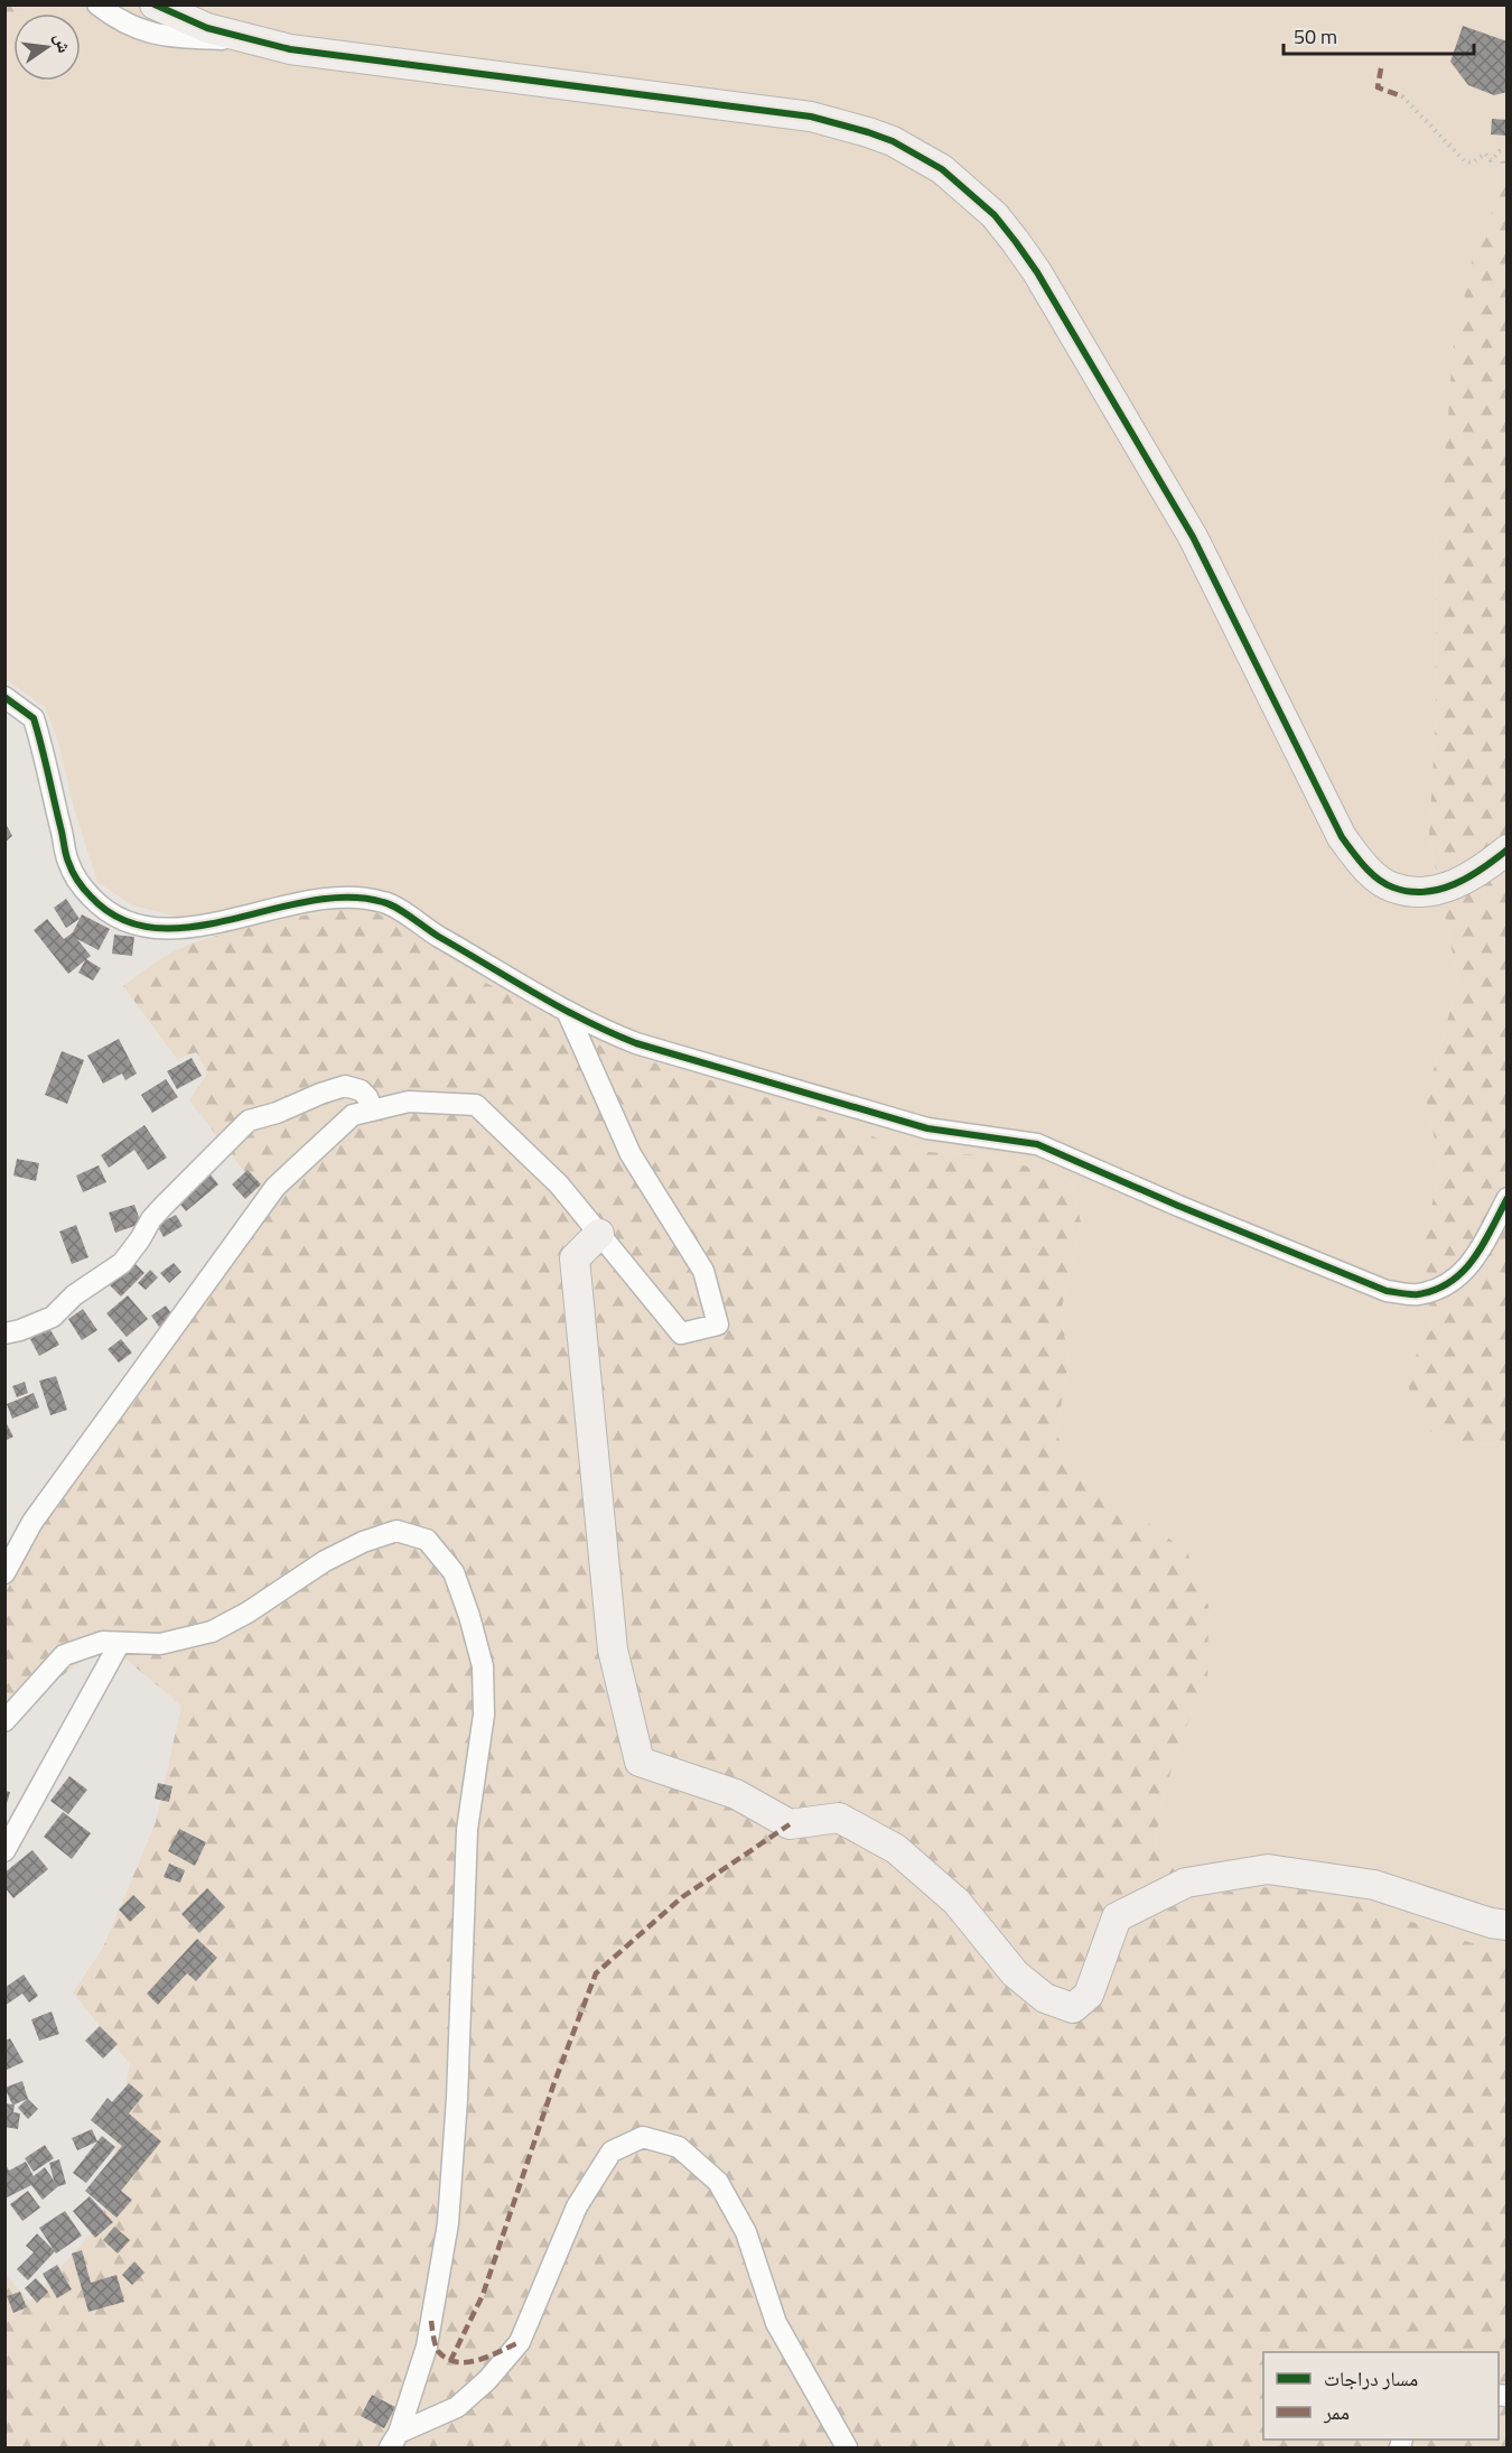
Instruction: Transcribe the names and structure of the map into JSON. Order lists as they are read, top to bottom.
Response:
{
  "legend": ["مسار دراجات", "ممر"],
  "scale_bar": "50 m",
  "north": "right"
}
